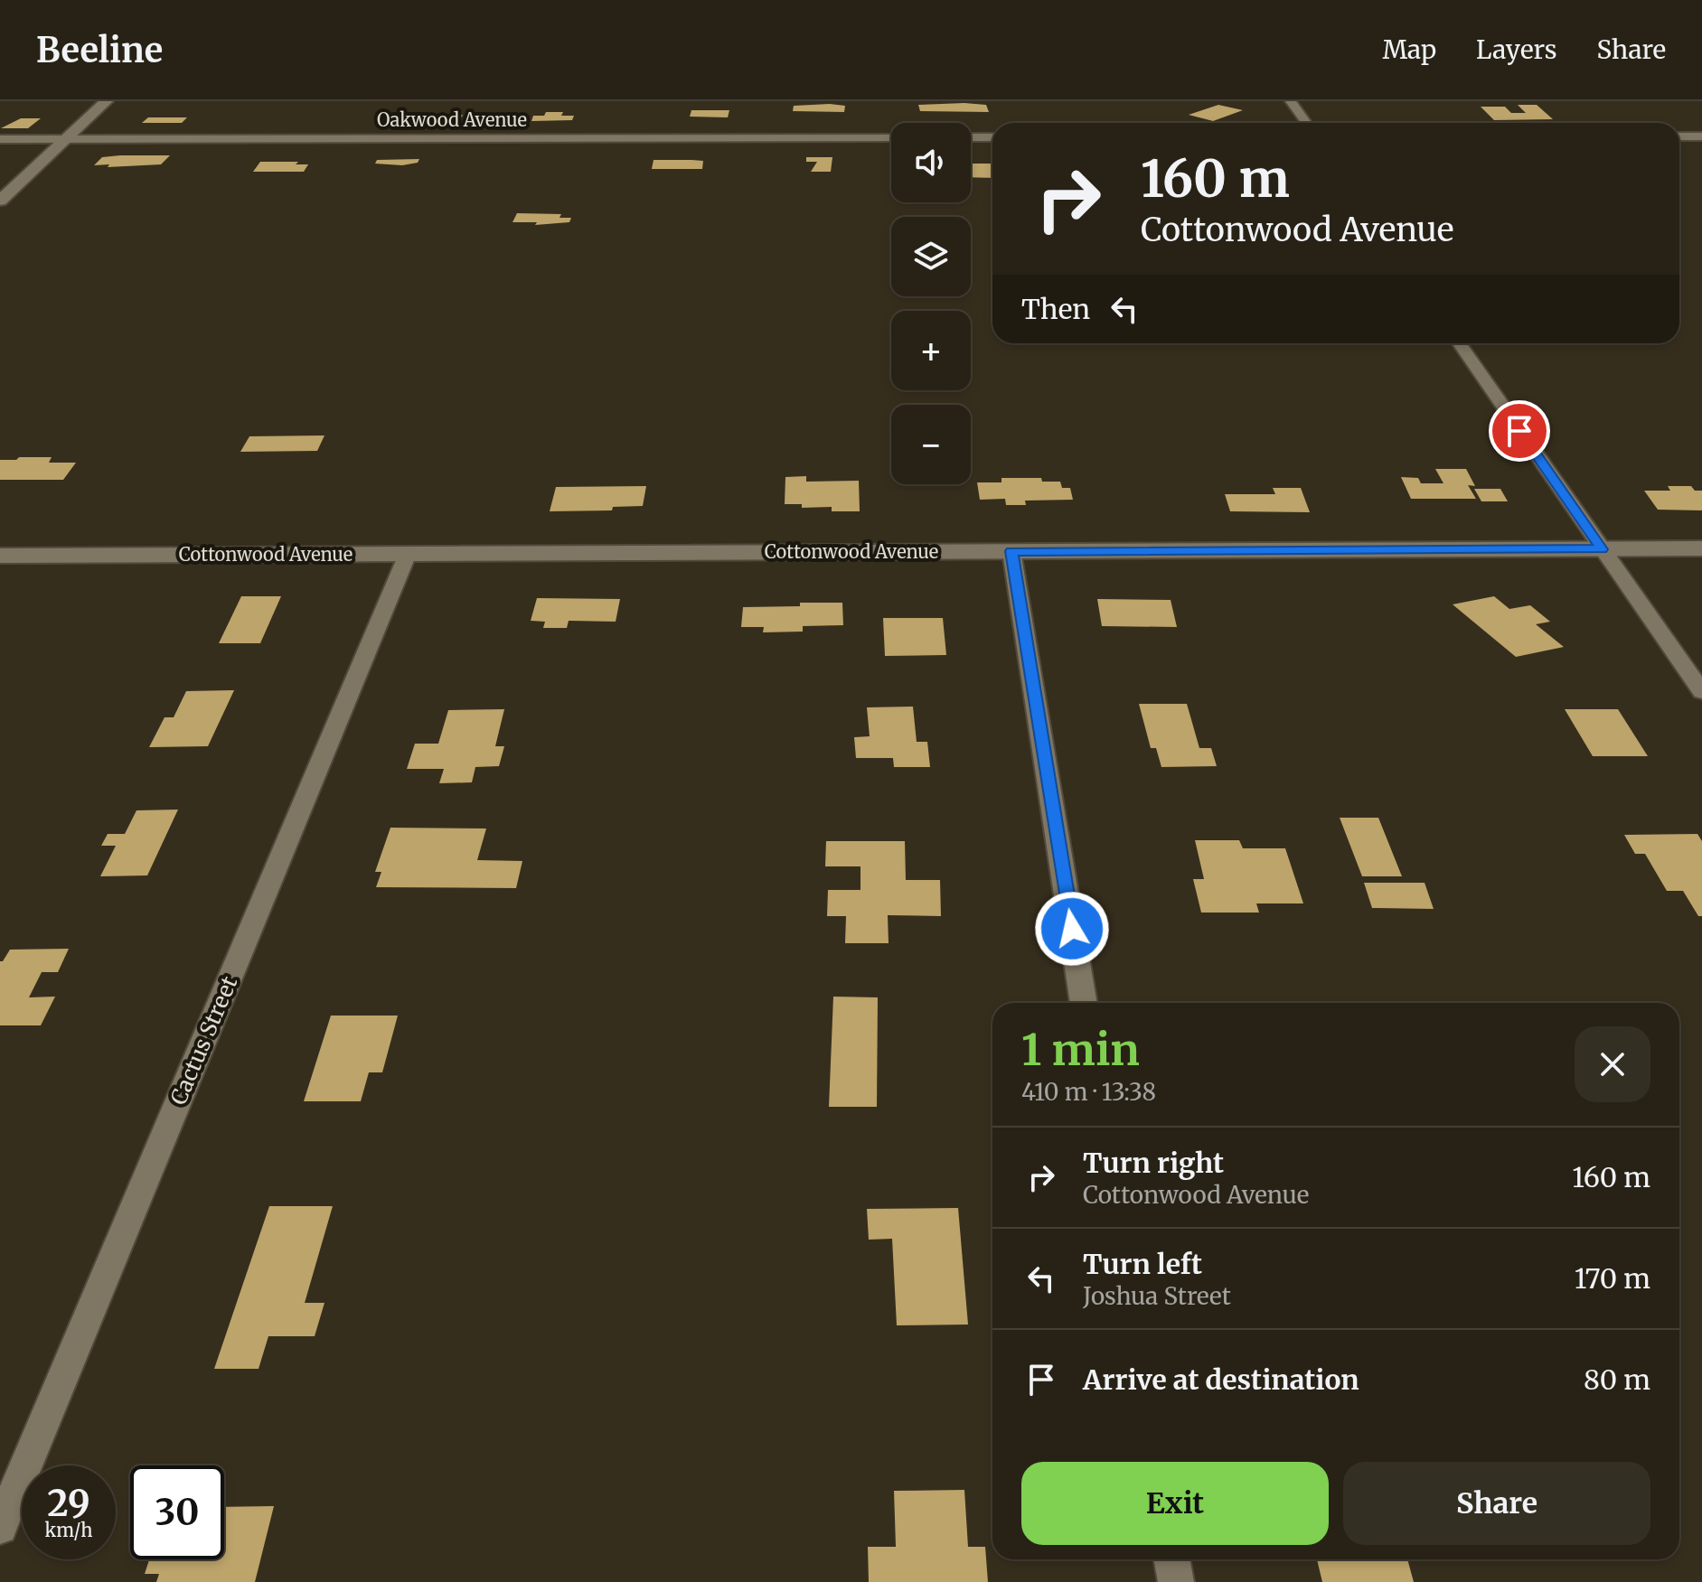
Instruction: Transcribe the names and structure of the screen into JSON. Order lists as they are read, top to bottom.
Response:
{
  "streets": {
    "street": ["Oakwood Avenue", "Cottonwood Avenue", "Cactus Street"]
  },
  "crossings": [
    ["Cottonwood Avenue", "Cactus Street"]
  ],
  "page": {
    "header": "Beeline",
    "nav": ["Map", "Layers", "Share"],
    "map_buttons": ["+", "−"],
    "turn": ["160 m", "Cottonwood Avenue"],
    "then": "Then",
    "heading": ["1 min", "410 m · 13:38"],
    "list": [
      {
        "name": "Turn right",
        "note": "Cottonwood Avenue",
        "value": "160 m"
      },
      {
        "name": "Turn left",
        "note": "Joshua Street",
        "value": "170 m"
      },
      {
        "name": "Arrive at destination",
        "value": "80 m"
      }
    ],
    "buttons": ["Exit", "Share"],
    "speed": "29 km/h",
    "limit": "30"
  }
}
